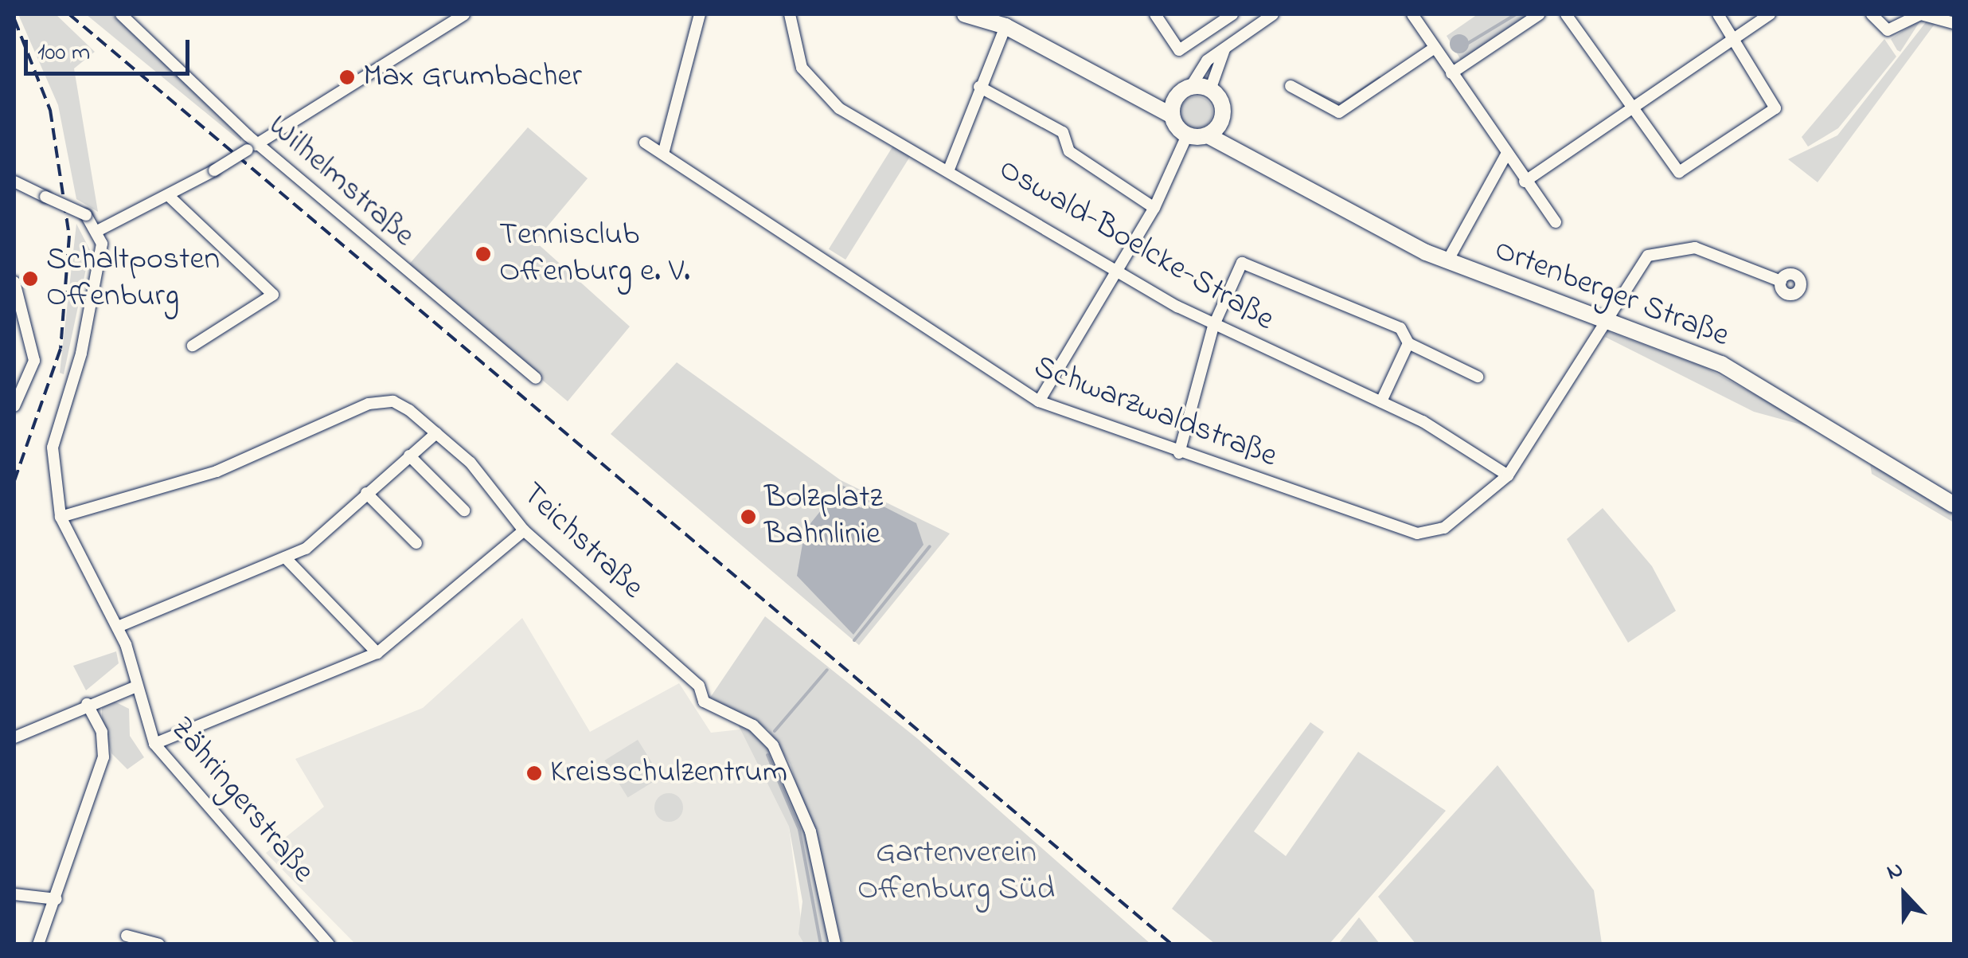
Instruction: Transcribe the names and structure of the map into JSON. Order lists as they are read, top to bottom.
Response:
{
  "streets": {
    "main road": ["Ortenberger Straße"],
    "street": [
      "Wilhelmstraße",
      "Oswald-Boelcke-Straße",
      "Schwarzwaldstraße",
      "Teichstraße",
      "Zähringerstraße"
    ]
  },
  "crossings": [
    ["Oswald-Boelcke-Straße", "Schwarzwaldstraße"],
    ["Ortenberger Straße", "Schwarzwaldstraße"],
    ["Teichstraße", "Zähringerstraße"]
  ],
  "parks": ["Gartenverein Offenburg Süd"],
  "places": [
    "Max Grumbacher",
    "Tennisclub Offenburg e. V.",
    "Schaltposten Offenburg",
    "Bolzplatz Bahnlinie",
    "Kreisschulzentrum"
  ],
  "scale_bar": "100 m",
  "north": "top"
}
